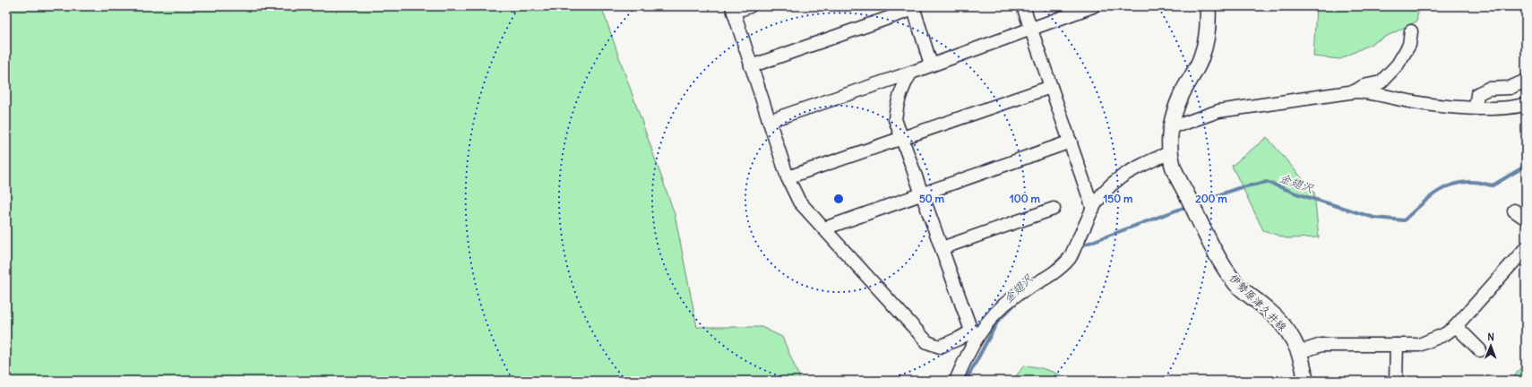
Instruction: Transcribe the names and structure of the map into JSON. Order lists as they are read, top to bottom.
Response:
{
  "streets": {
    "main road": ["伊勢原津久井線"]
  },
  "water": ["金翅沢"],
  "north": "top",
  "rings": [
    "50 m",
    "100 m",
    "150 m",
    "200 m"
  ]
}
